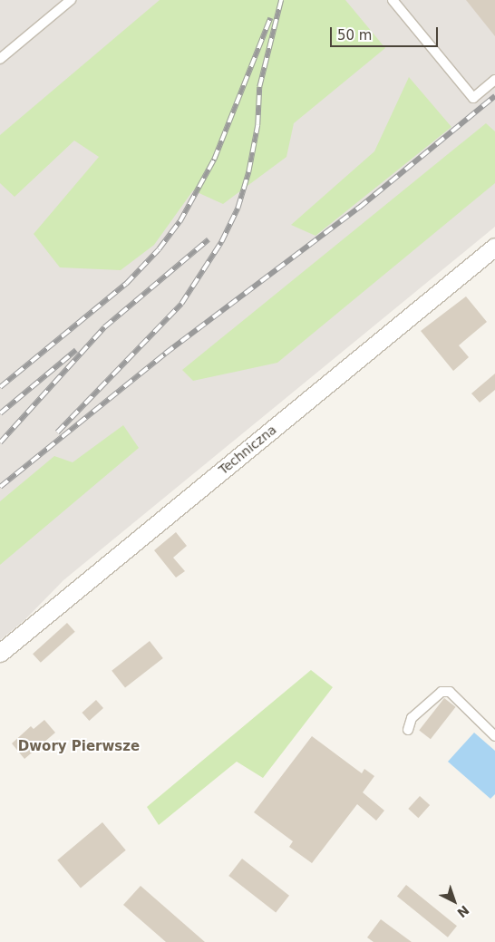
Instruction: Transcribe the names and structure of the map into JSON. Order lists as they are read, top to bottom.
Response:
{
  "streets": {
    "street": ["Techniczna"]
  },
  "districts": ["Dwory Pierwsze"],
  "scale_bar": "50 m",
  "north": "bottom right"
}
